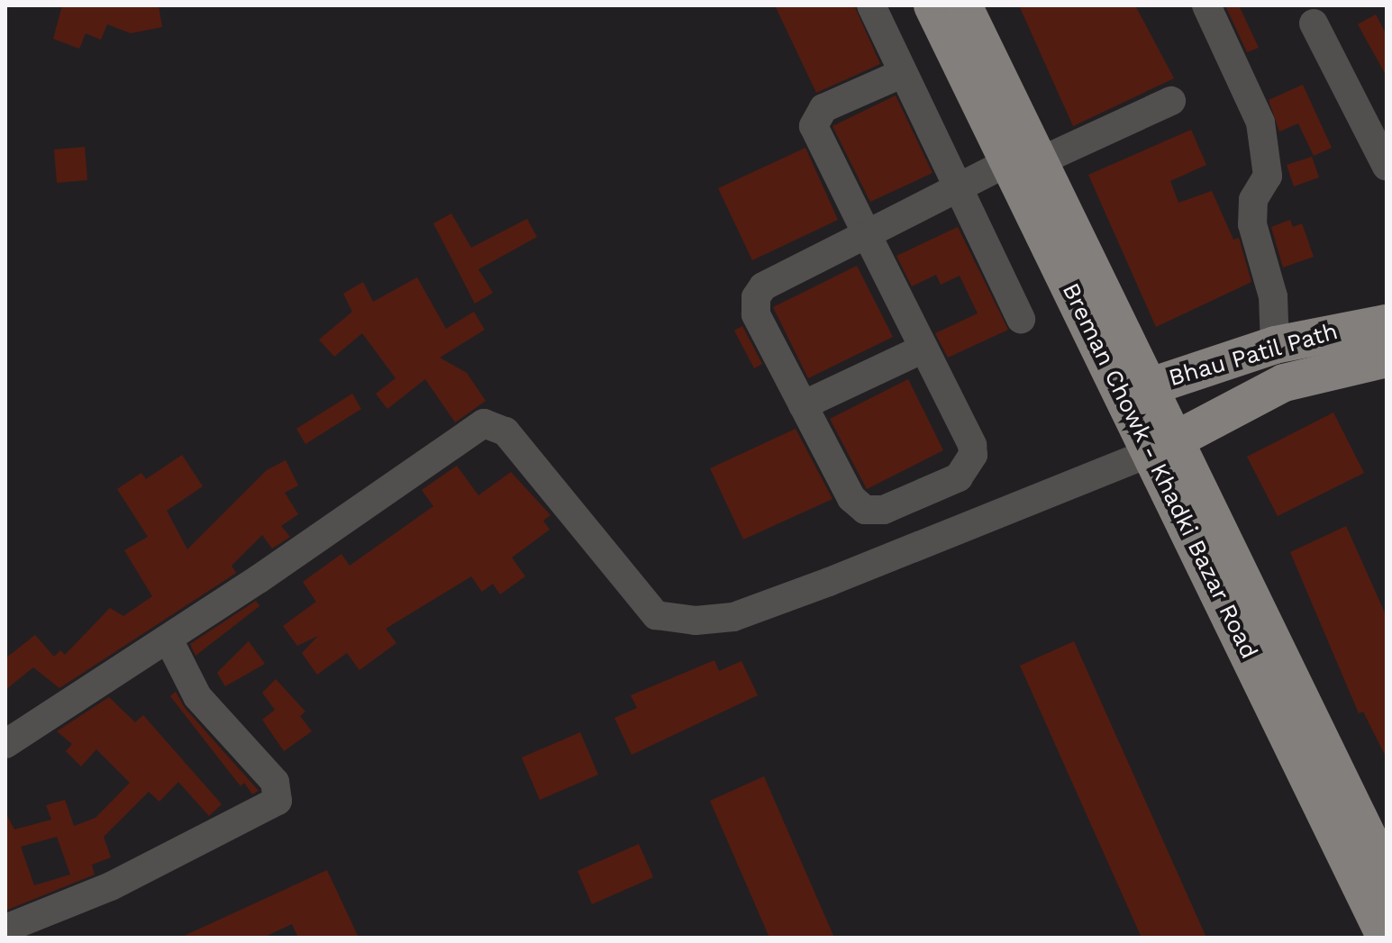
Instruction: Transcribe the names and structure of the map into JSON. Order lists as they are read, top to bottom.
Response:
{
  "streets": {
    "main road": ["Bhau Patil Path", "Breman Chowk - Khadki Bazar Road"]
  },
  "crossings": [
    ["Bhau Patil Path", "Breman Chowk - Khadki Bazar Road"]
  ]
}
